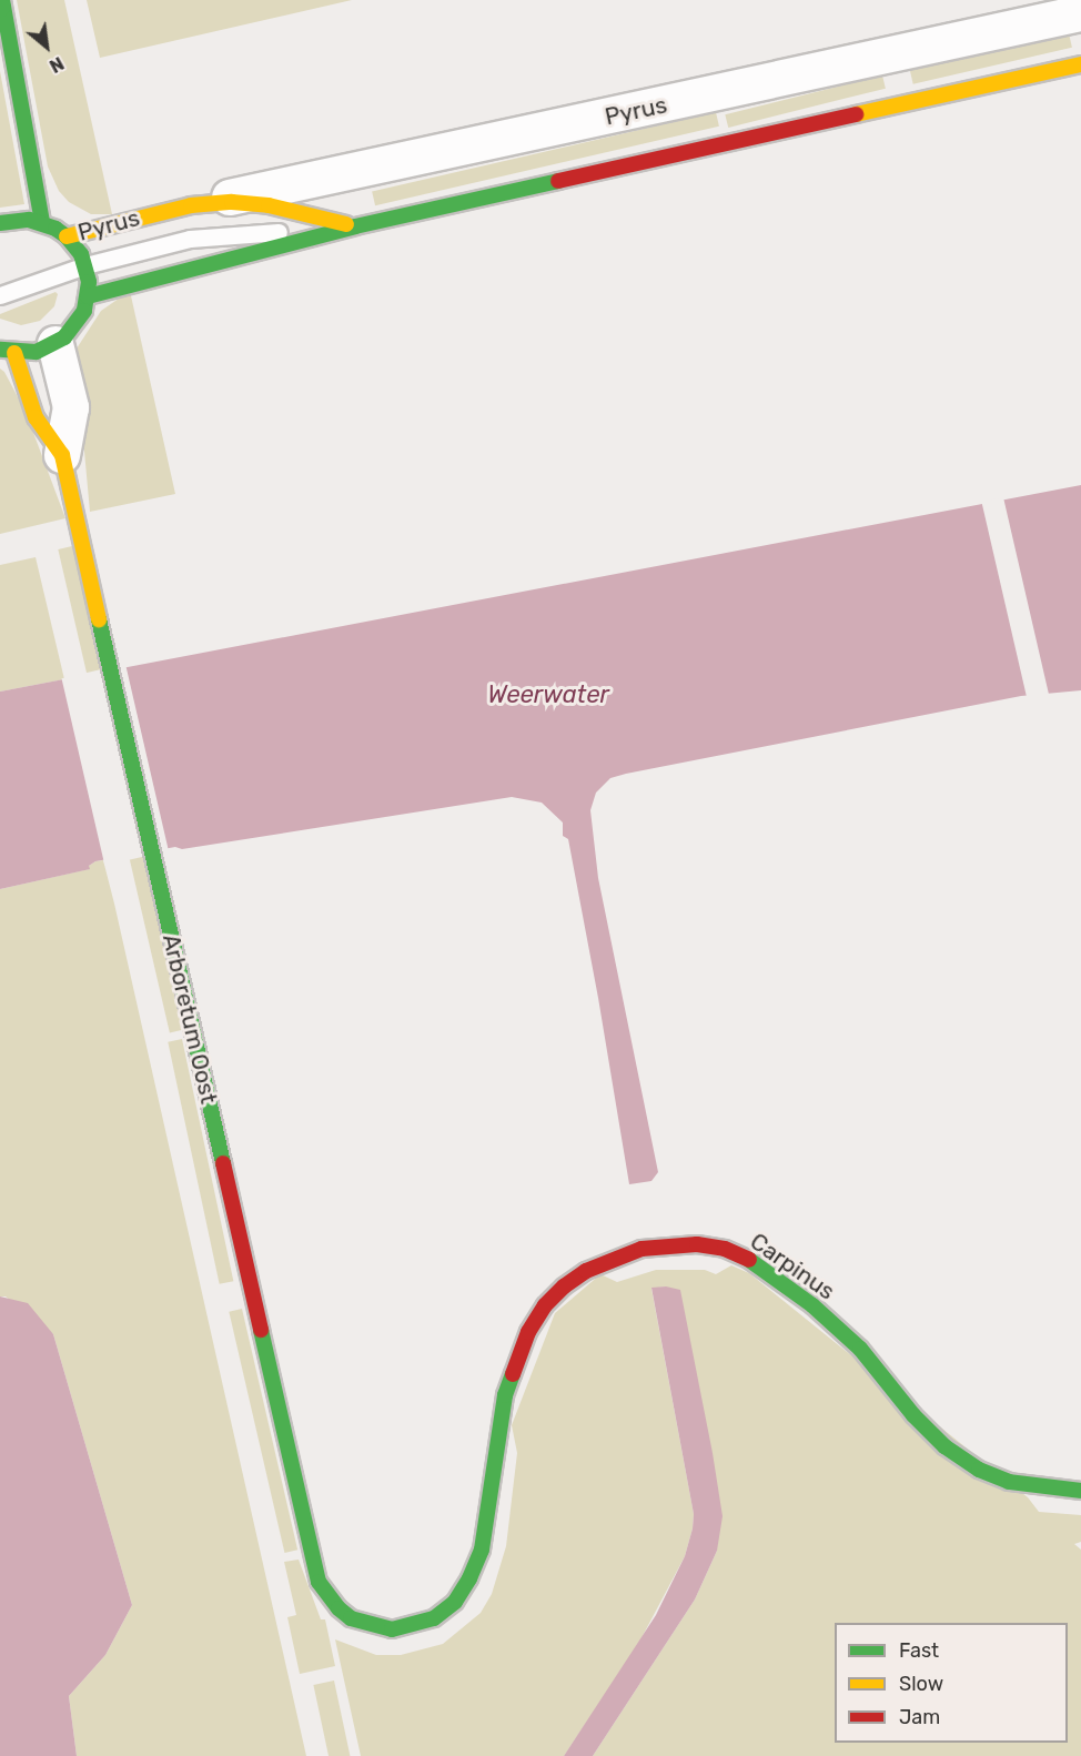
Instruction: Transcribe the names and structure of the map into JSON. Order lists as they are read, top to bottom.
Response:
{
  "streets": {
    "street": ["Pyrus", "Arboretum Oost", "Carpinus"]
  },
  "crossings": [
    ["Arboretum Oost", "Carpinus"]
  ],
  "water": ["Weerwater"],
  "legend": ["Fast", "Slow", "Jam"],
  "north": "bottom right"
}
